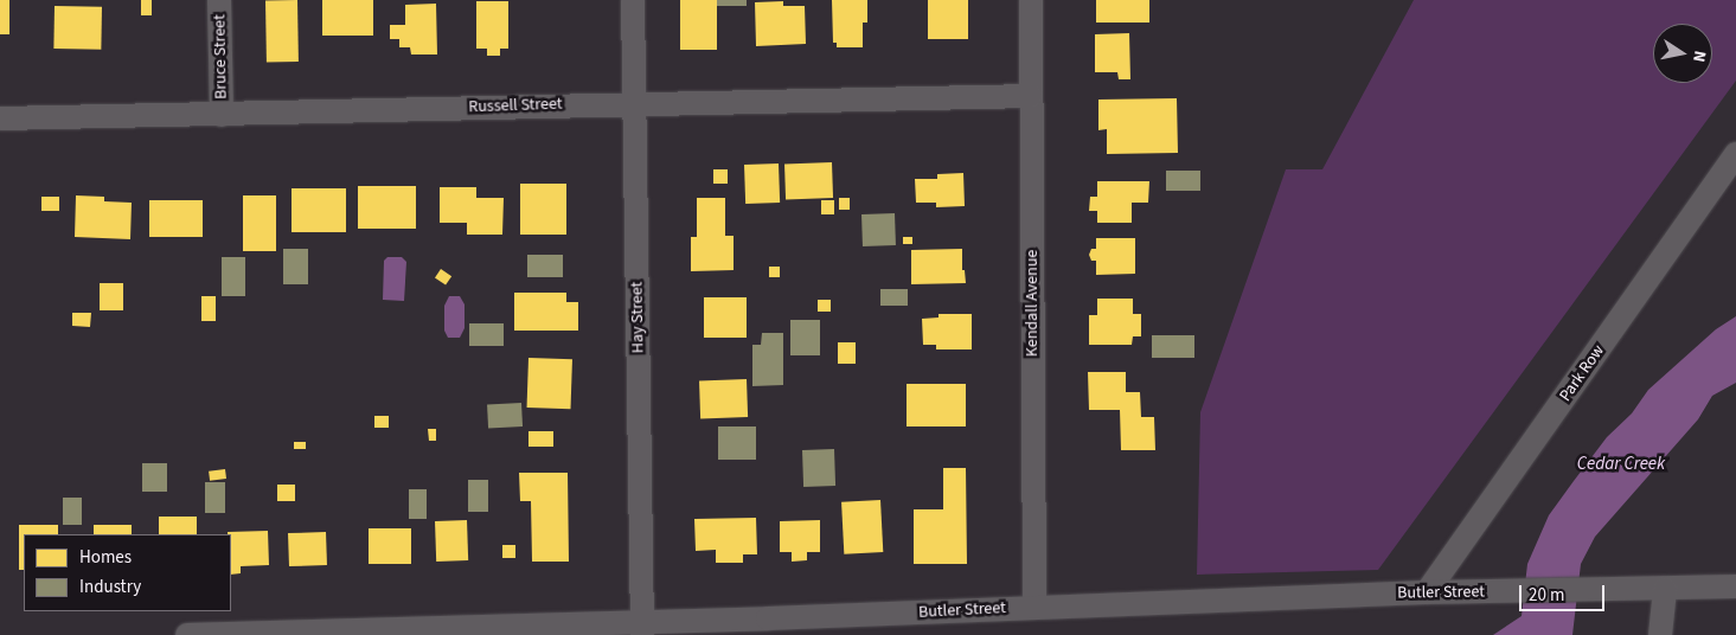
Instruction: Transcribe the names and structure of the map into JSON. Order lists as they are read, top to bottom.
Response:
{
  "streets": {
    "street": [
      "Bruce Street",
      "Russell Street",
      "Kendall Avenue",
      "Hay Street",
      "Park Row",
      "Butler Street"
    ]
  },
  "crossings": [
    ["Bruce Street", "Russell Street"],
    ["Russell Street", "Kendall Avenue"],
    ["Russell Street", "Hay Street"],
    ["Kendall Avenue", "Butler Street"],
    ["Hay Street", "Butler Street"],
    ["Park Row", "Butler Street"]
  ],
  "water": ["Cedar Creek"],
  "legend": ["Homes", "Industry"],
  "scale_bar": "20 m",
  "north": "right"
}
